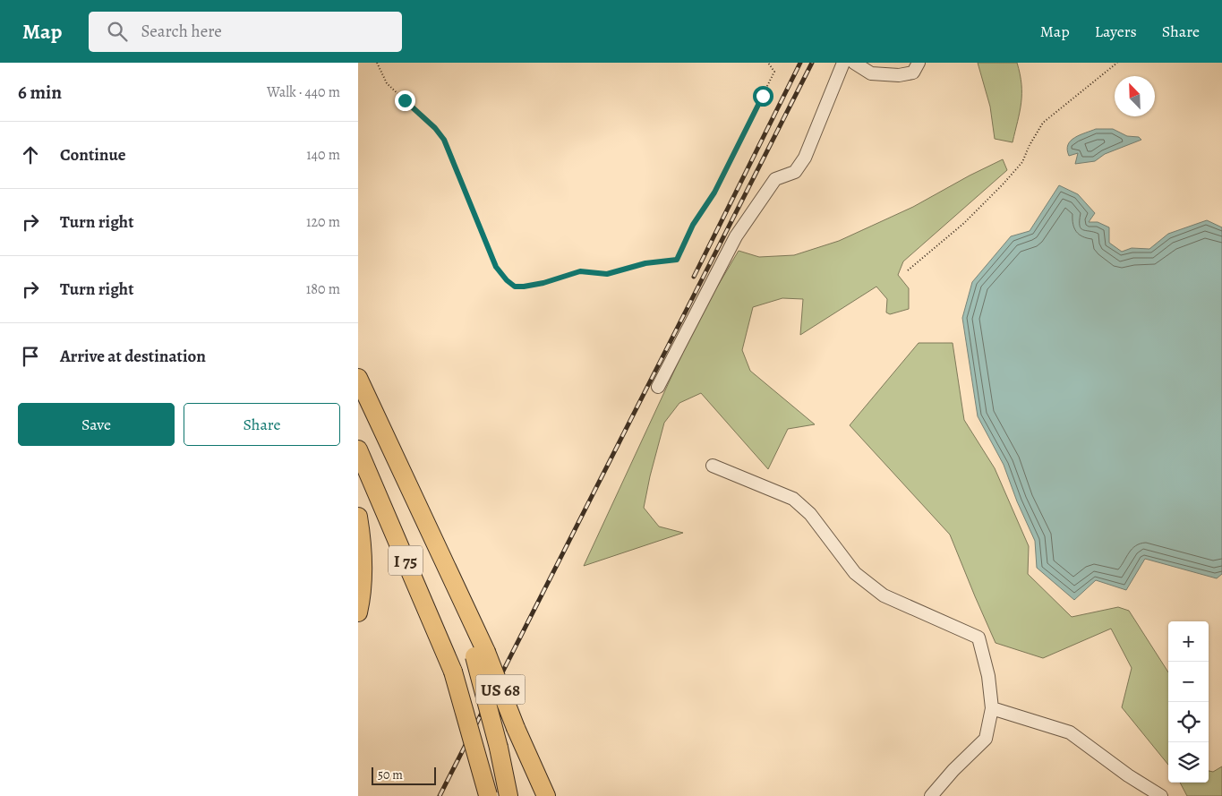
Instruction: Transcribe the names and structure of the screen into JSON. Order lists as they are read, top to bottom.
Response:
{
  "streets": {
    "highway": ["I 75", "US 68"]
  },
  "scale_bar": "50 m",
  "north": "top left",
  "page": {
    "header": "Map",
    "search": "Search here",
    "nav": ["Map", "Layers", "Share"],
    "heading": ["6 min", "Walk · 440 m"],
    "list": [
      ["Continue", "140 m"],
      ["Turn right", "120 m"],
      ["Turn right", "180 m"],
      "Arrive at destination"
    ],
    "buttons": ["Save", "Share"],
    "map_buttons": ["+", "−"],
    "scale": "50 m"
  }
}
